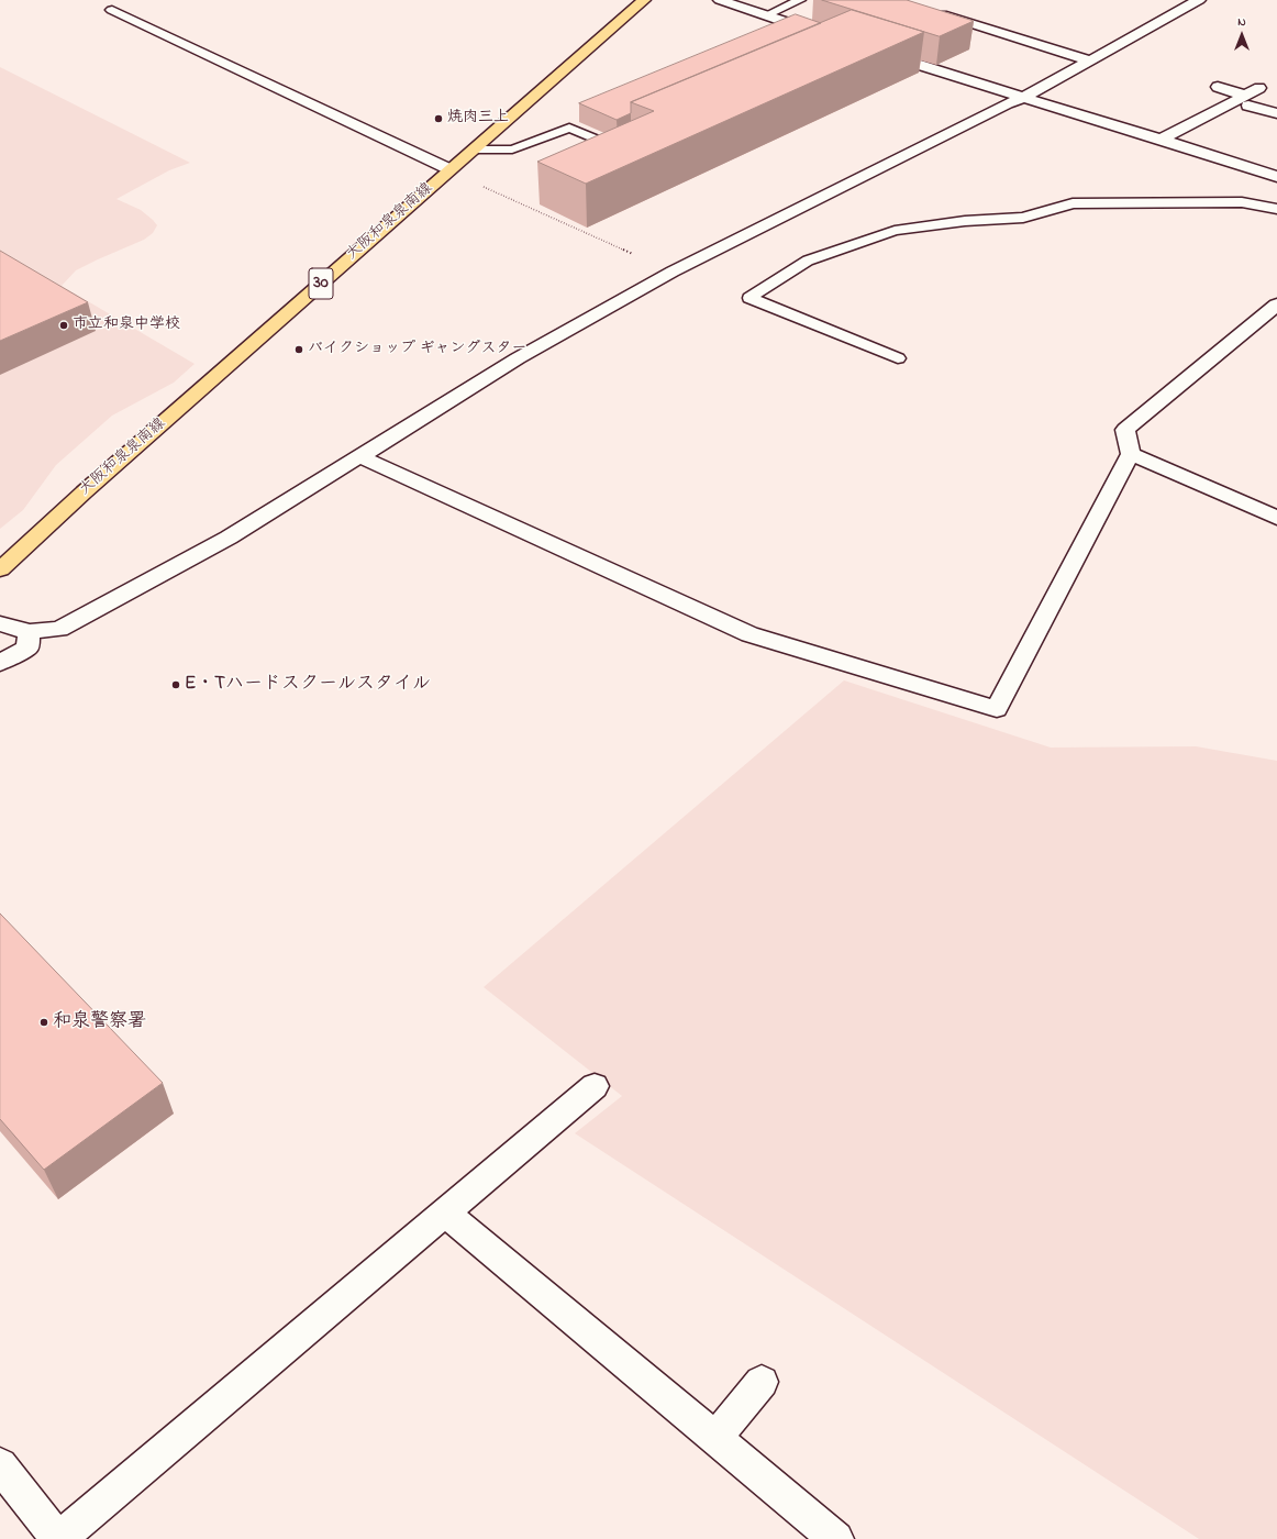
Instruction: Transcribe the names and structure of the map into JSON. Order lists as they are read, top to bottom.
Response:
{
  "streets": {
    "main road": ["大阪和泉泉南線", "30"]
  },
  "places": [
    "焼肉三上",
    "市立和泉中学校",
    "バイクショップ ギャングスター",
    "E・Tハードスクールスタイル",
    "和泉警察署"
  ],
  "north": "top"
}
